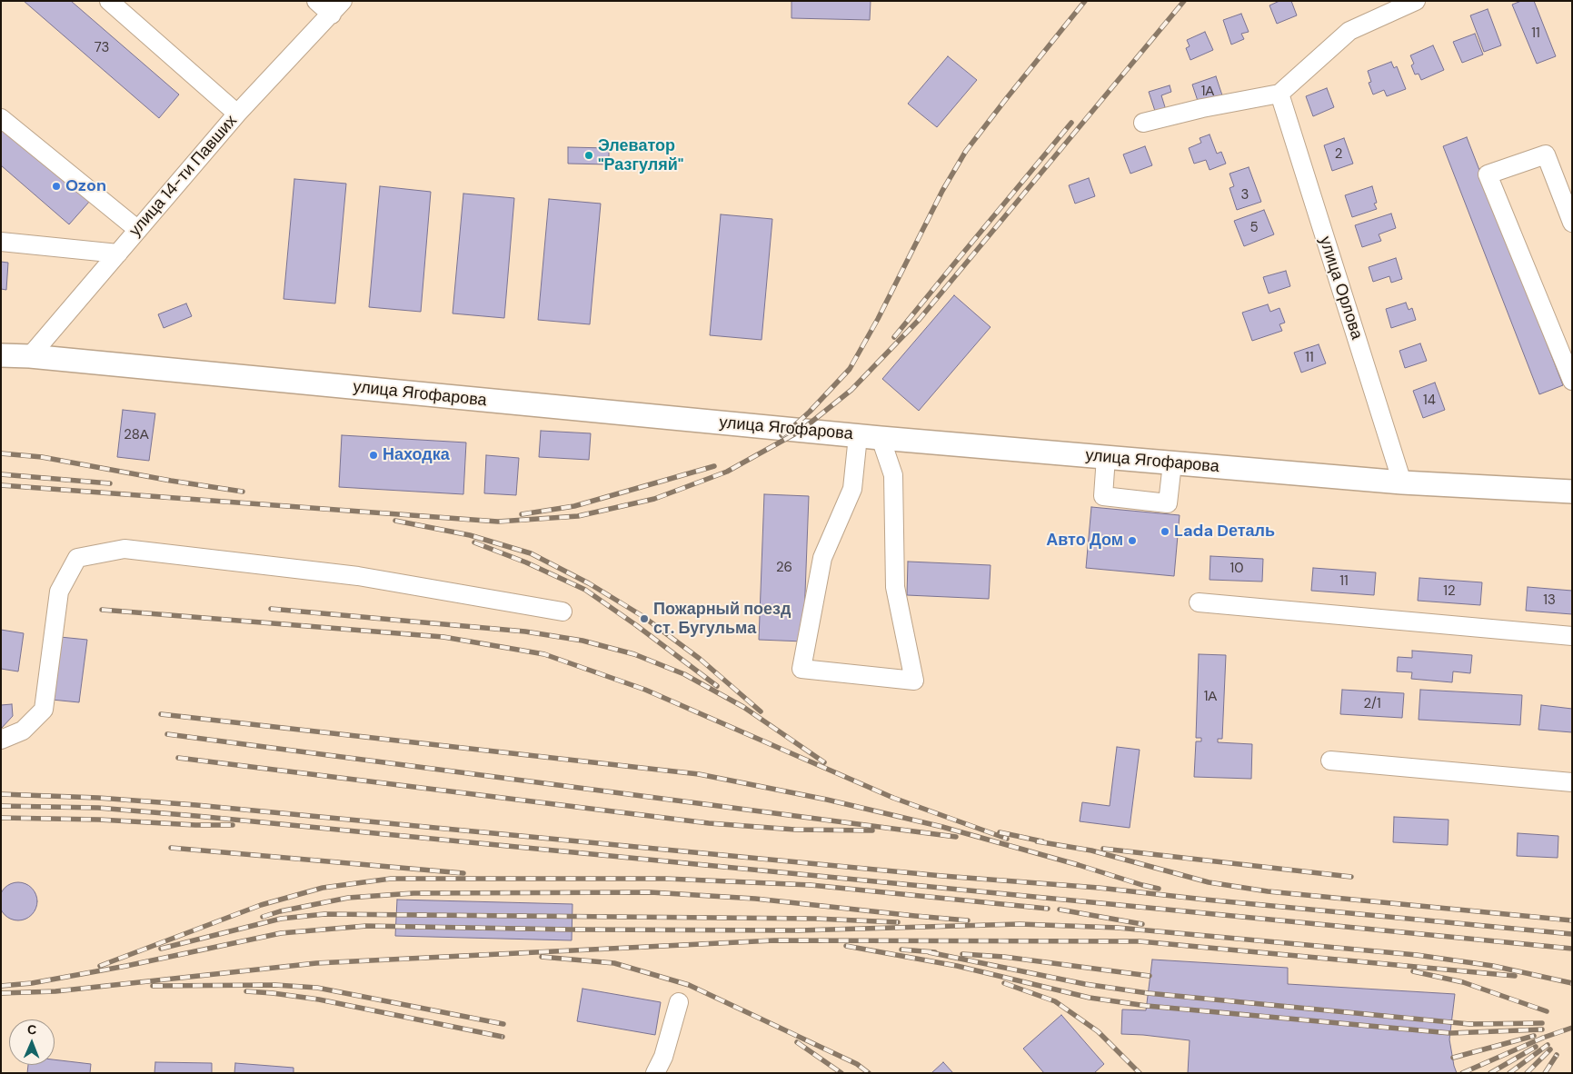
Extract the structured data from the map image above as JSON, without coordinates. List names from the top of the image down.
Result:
{
  "streets": {
    "main road": ["улица Ягофарова"],
    "street": ["улица 14-ти Павших", "улица Орлова"]
  },
  "crossings": [
    ["улица 14-ти Павших", "улица Ягофарова"],
    ["улица Орлова", "улица Ягофарова"]
  ],
  "places": [
    "Элеватор \"Разгуляй\"",
    "Ozon",
    "Находка",
    "Lada Dеталь",
    "Авто Дом",
    "Пожарный поезд ст. Бугульма"
  ],
  "house_numbers": [
    "11",
    "73",
    "1А",
    "2",
    "3",
    "5",
    "11",
    "14",
    "28А",
    "26",
    "10",
    "11",
    "12",
    "13",
    "1А",
    "2/1"
  ],
  "north": "top"
}
